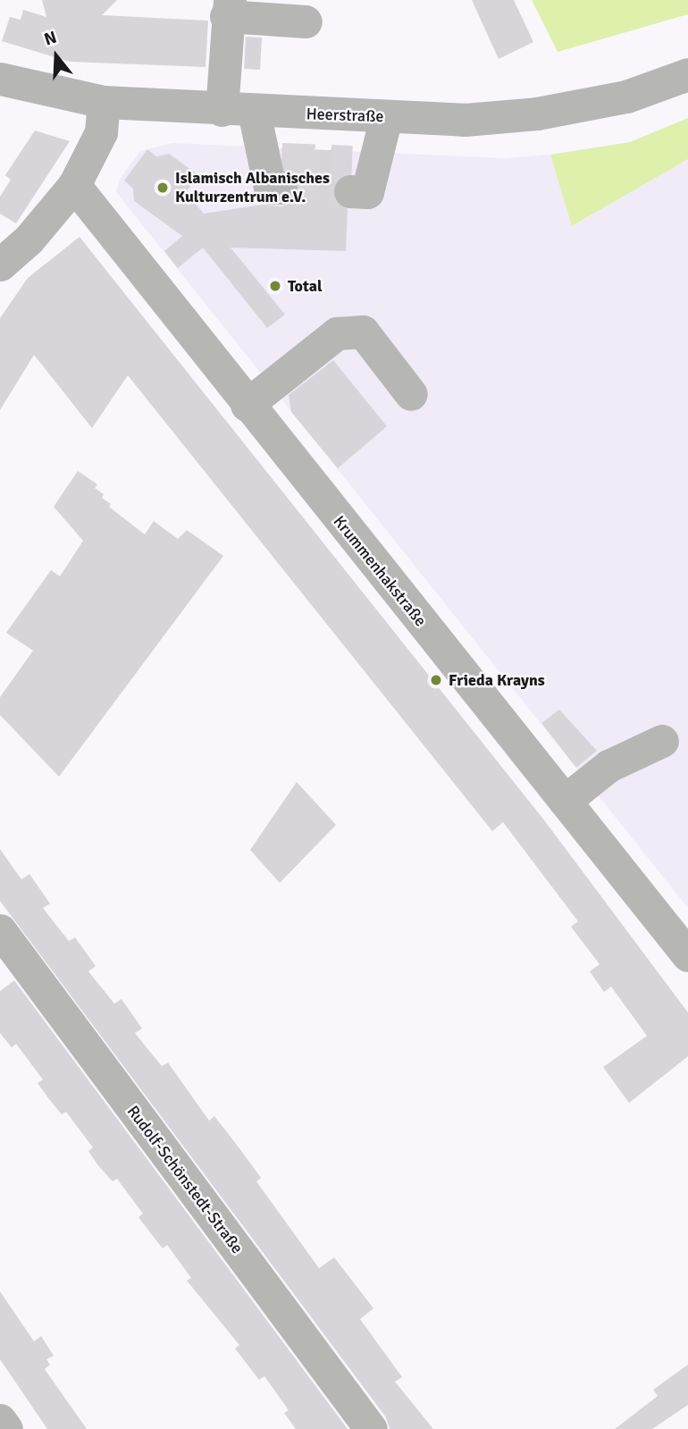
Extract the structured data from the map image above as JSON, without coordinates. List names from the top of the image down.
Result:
{
  "streets": {
    "street": ["Heerstraße", "Krummenhakstraße", "Rudolf-Schönstedt-Straße"]
  },
  "places": ["Islamisch Albanisches Kulturzentrum e.V.", "Total", "Frieda Krayns"],
  "north": "top"
}
